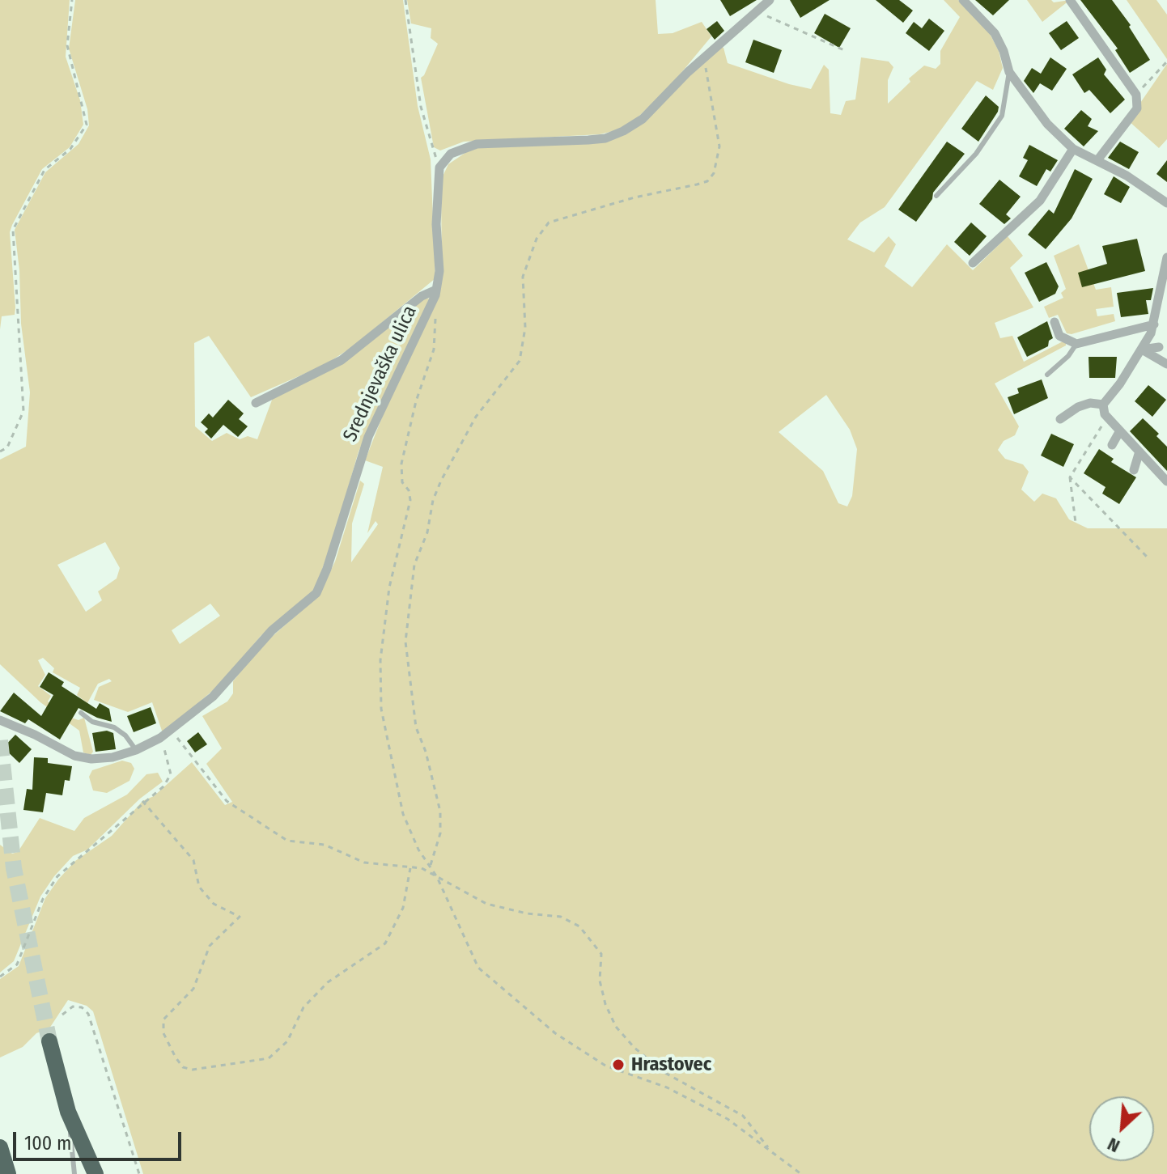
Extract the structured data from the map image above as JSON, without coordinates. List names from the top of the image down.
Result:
{
  "streets": {
    "street": ["Srednjevaška ulica"]
  },
  "places": ["Hrastovec"],
  "scale_bar": "100 m",
  "north": "bottom left"
}
